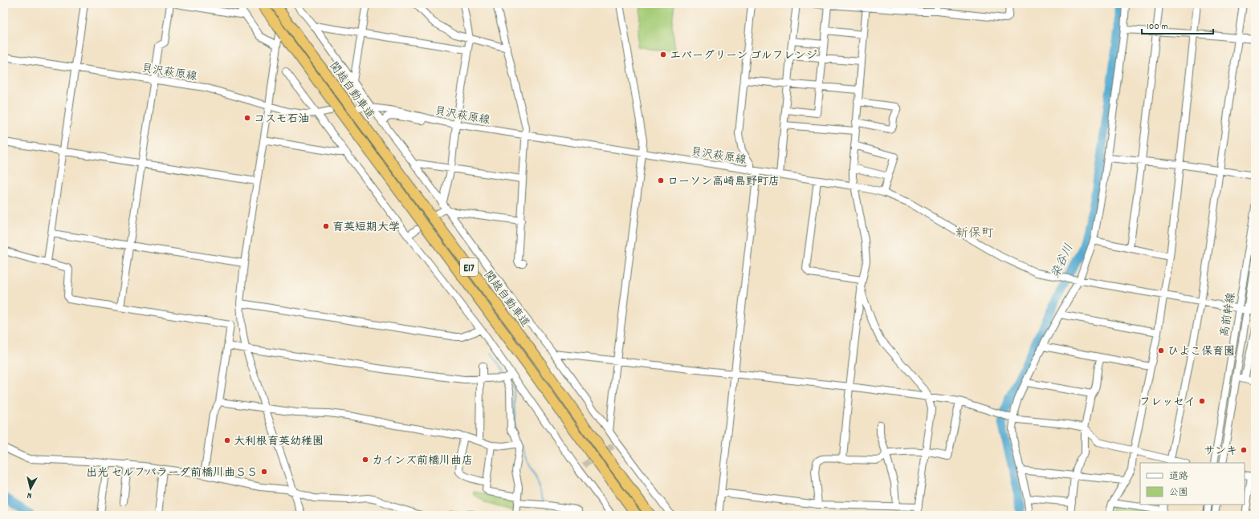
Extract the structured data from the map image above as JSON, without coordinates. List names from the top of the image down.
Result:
{
  "streets": {
    "highway": ["関越自動車道", "E17"],
    "street": ["貝沢萩原線", "高前幹線"]
  },
  "crossings": [
    ["貝沢萩原線", "高前幹線"]
  ],
  "districts": ["新保町"],
  "water": ["染谷川"],
  "places": [
    "エバーグリーン ゴルフレンジ",
    "コスモ石油",
    "ローソン高崎島野町店",
    "育英短期大学",
    "ひよこ保育園",
    "フレッセイ",
    "大利根育英幼稚園",
    "サンキ",
    "カインズ前橋川曲店",
    "出光 セルフパラーダ前橋川曲ＳＳ"
  ],
  "legend": ["道路", "公園"],
  "scale_bar": "100 m",
  "north": "bottom"
}
